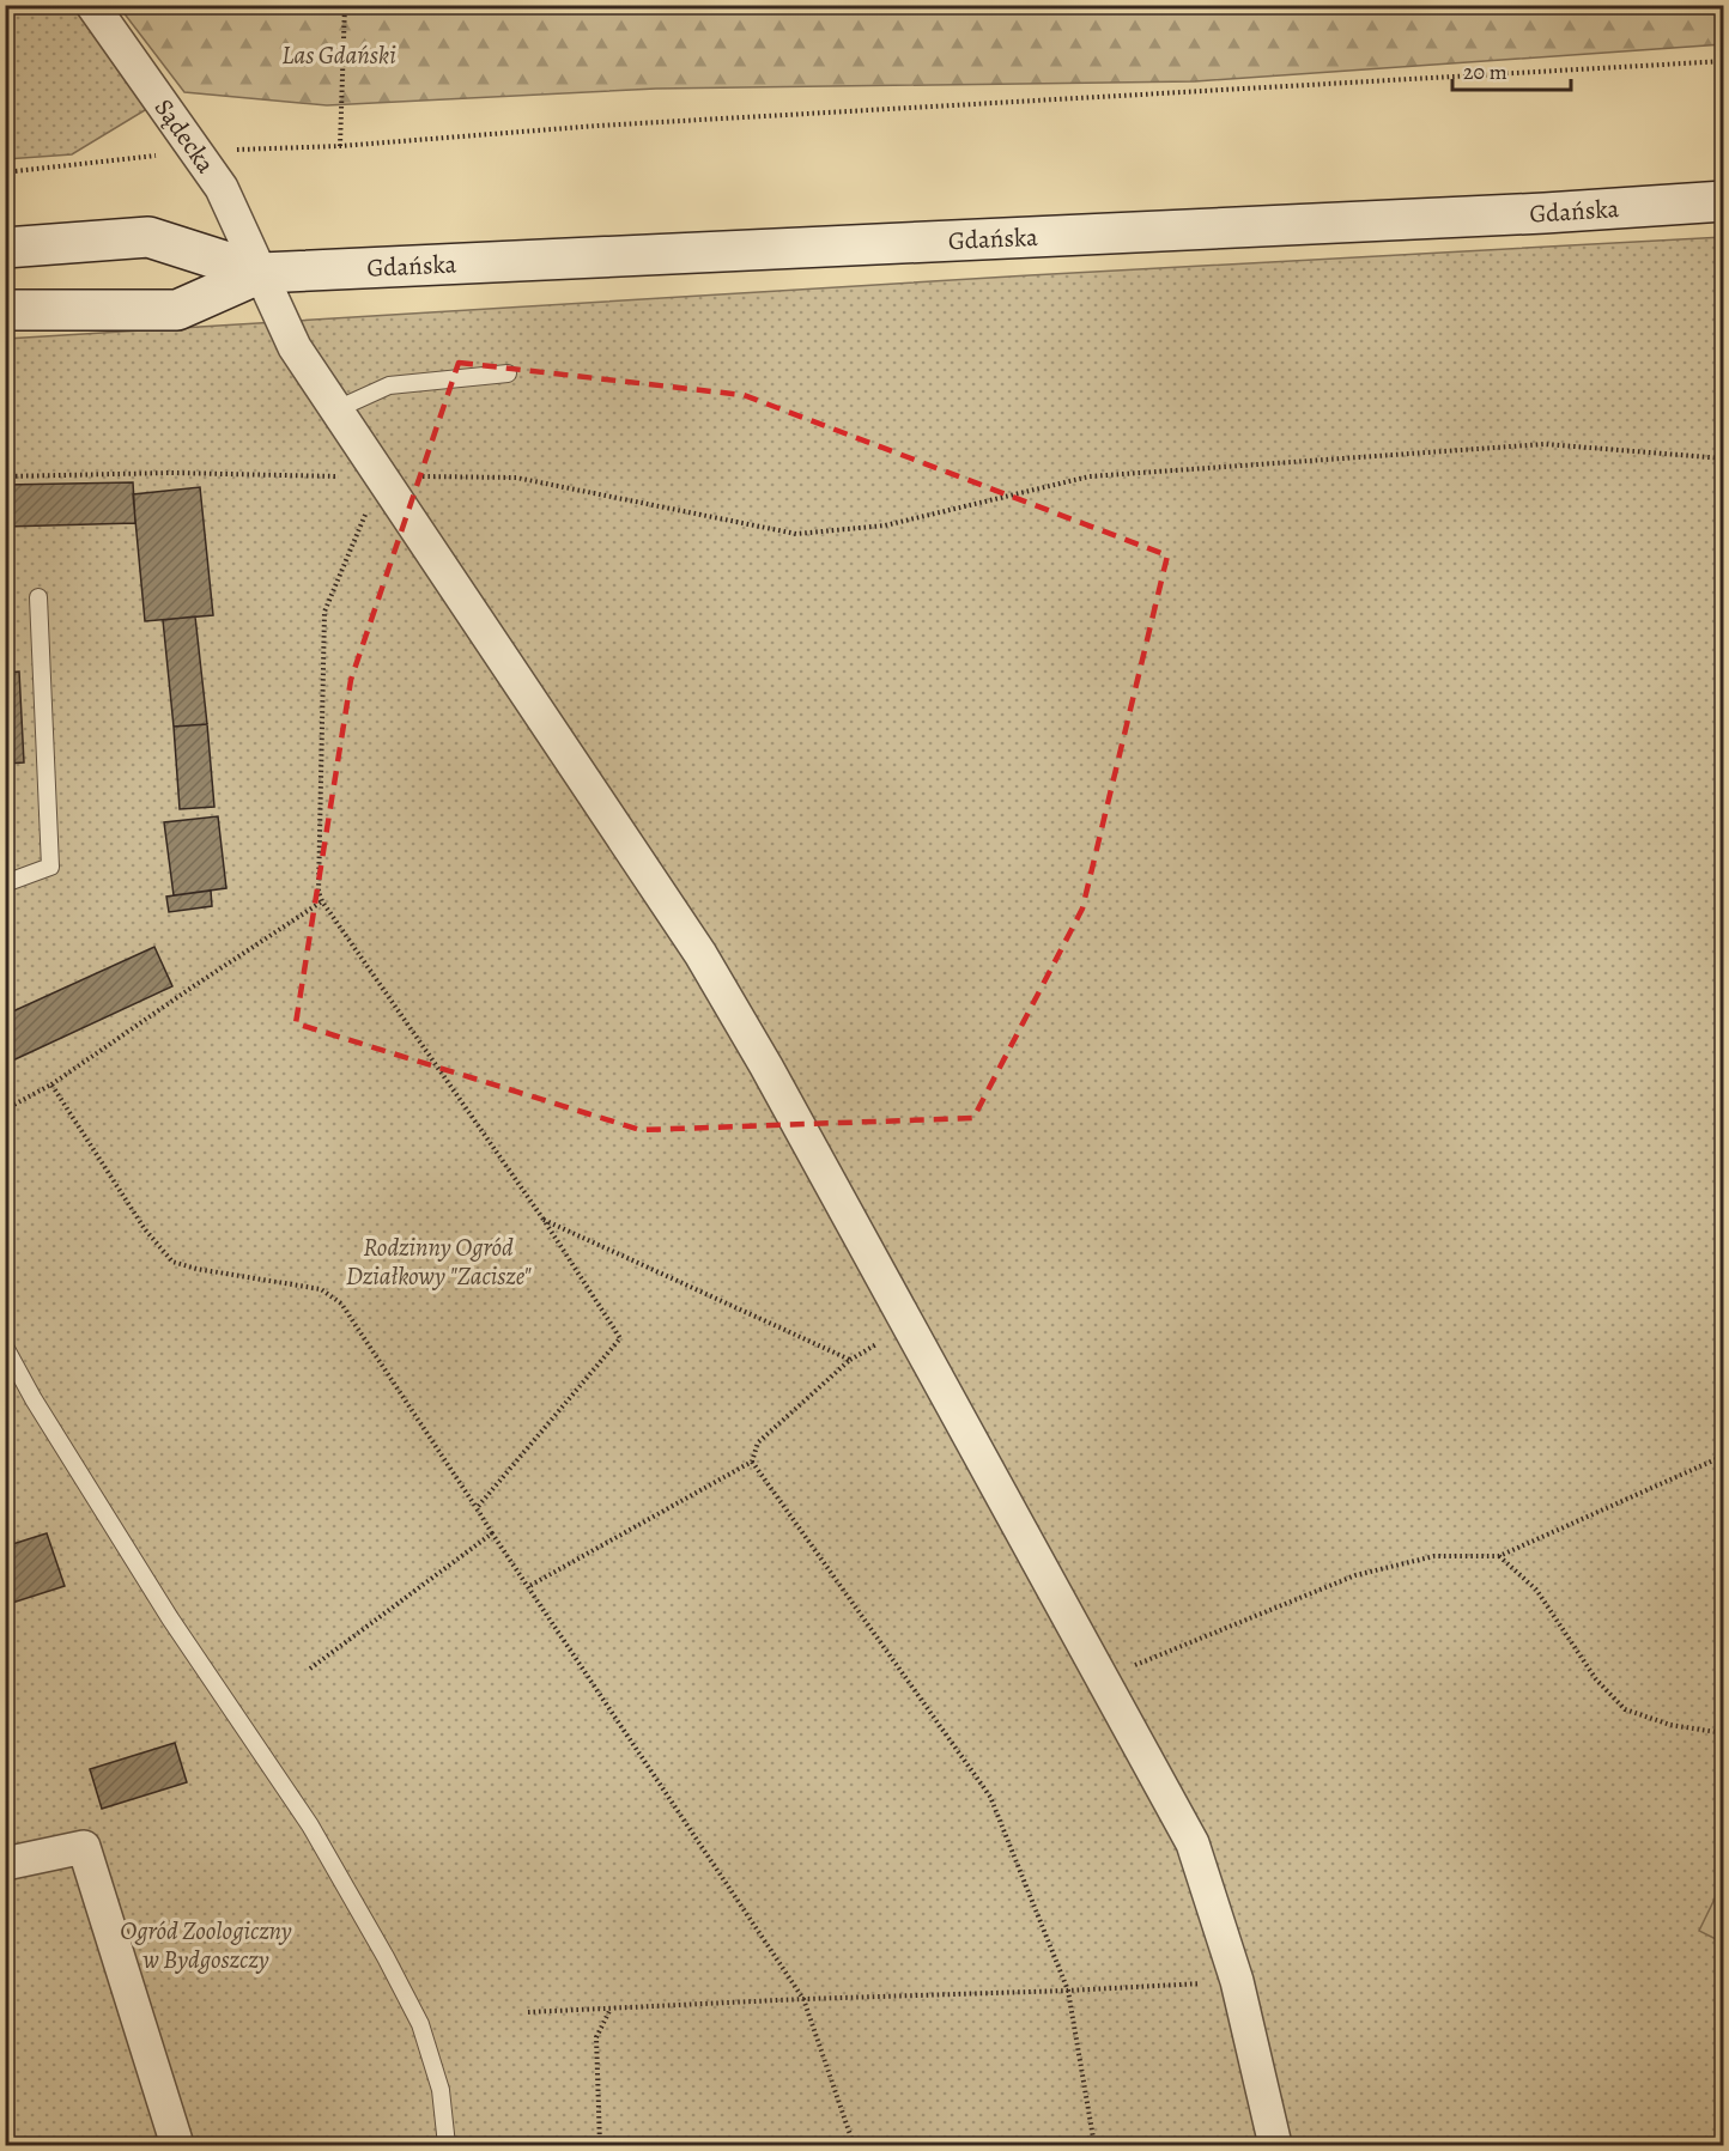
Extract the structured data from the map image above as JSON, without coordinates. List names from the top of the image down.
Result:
{
  "streets": {
    "main road": ["Gdańska"],
    "street": ["Sądecka"]
  },
  "crossings": [
    ["Sądecka", "Gdańska"]
  ],
  "parks": ["Las Gdański", "Rodzinny Ogród Działkowy \"Zacisze\"", "Ogród Zoologiczny w Bydgoszczy"],
  "scale_bar": "20 m"
}
